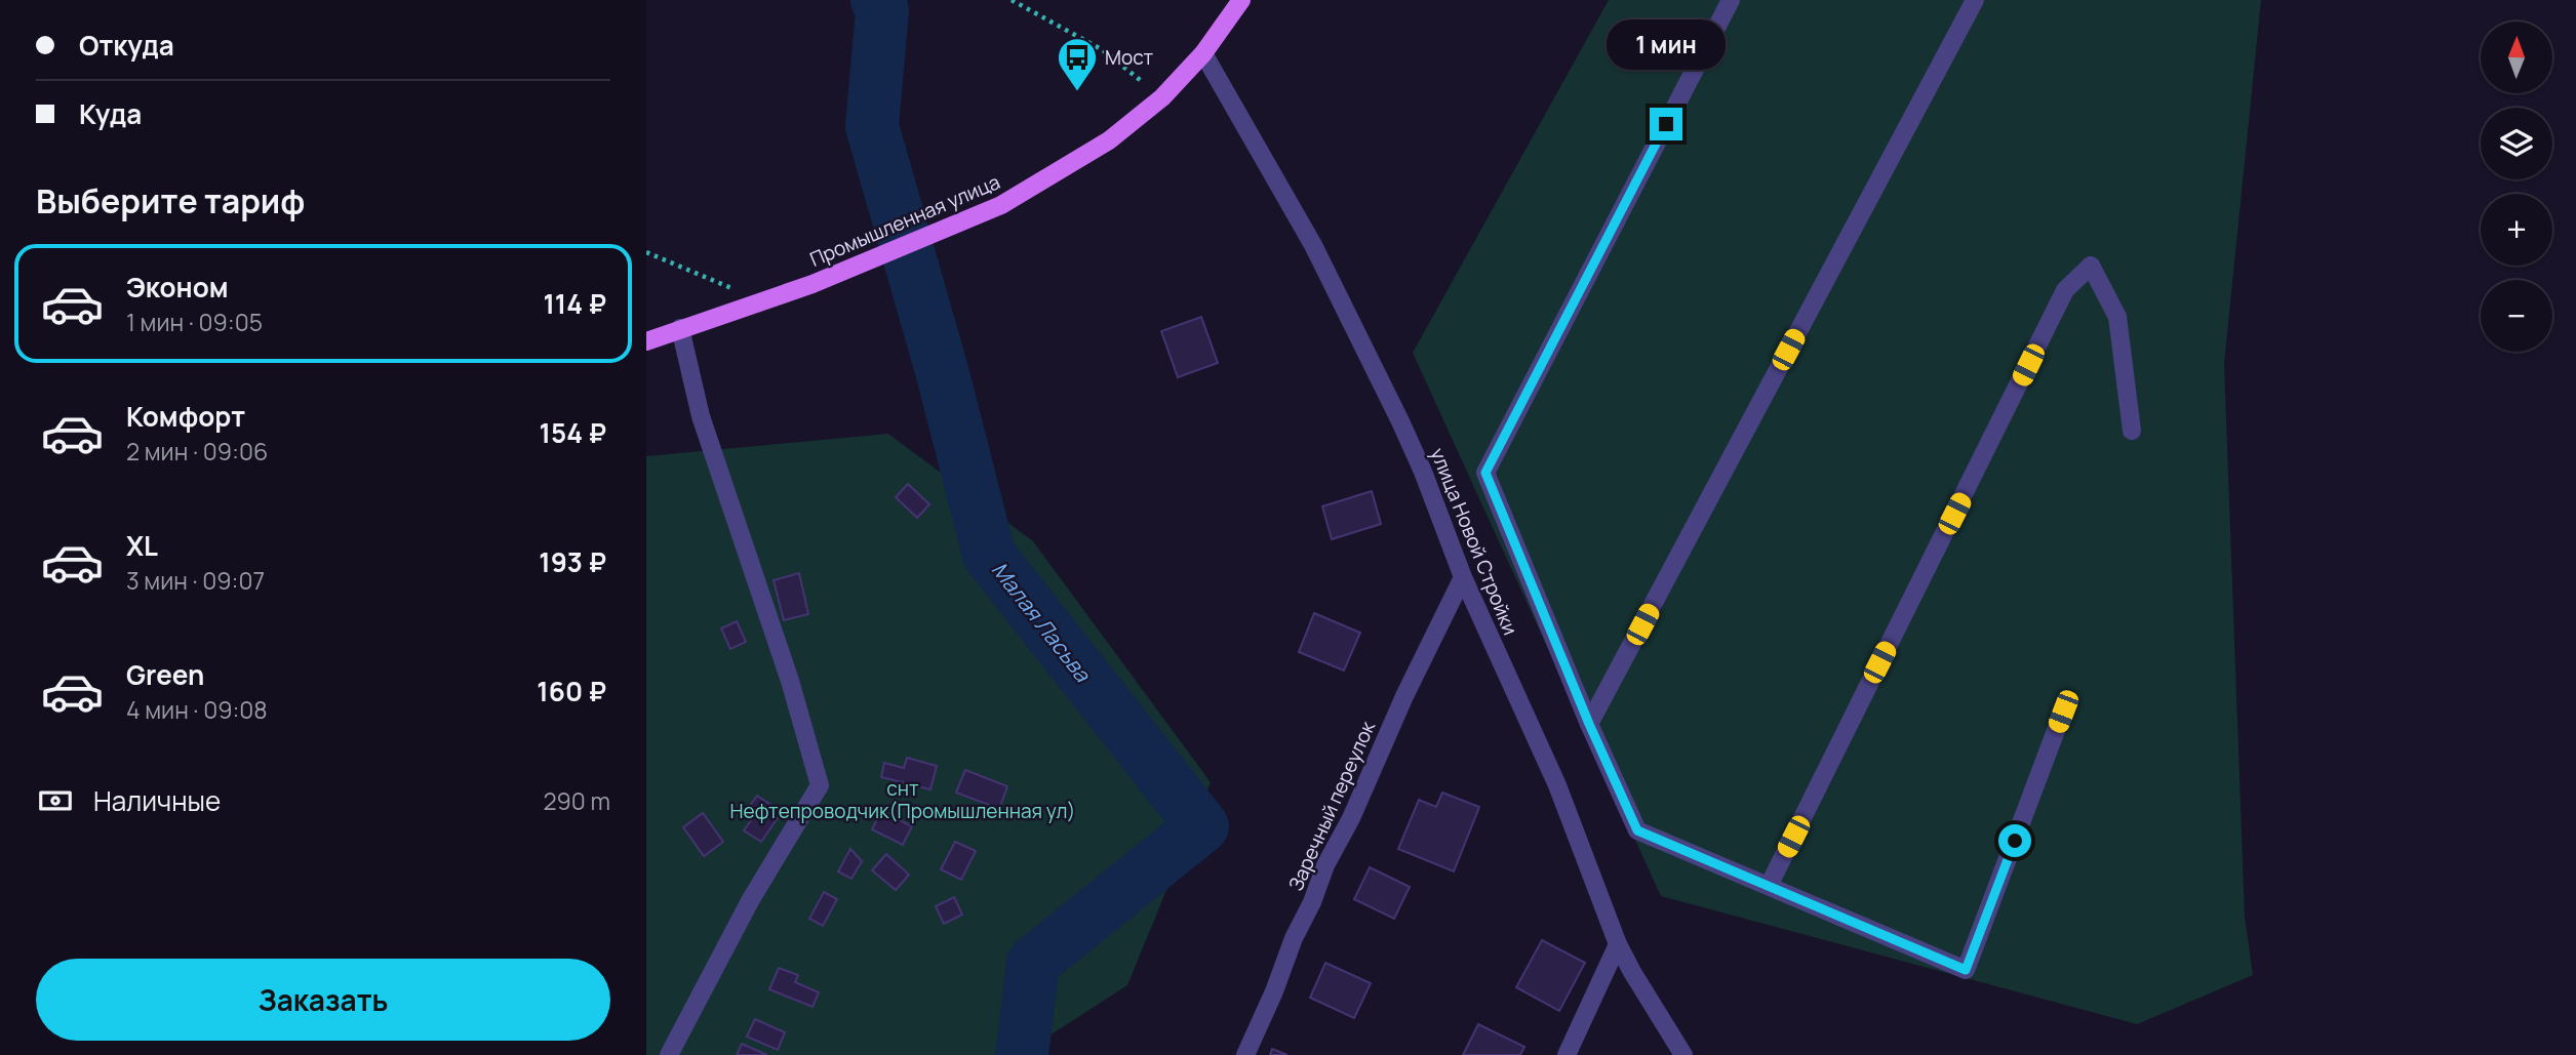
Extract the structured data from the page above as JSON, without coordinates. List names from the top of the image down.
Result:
{
  "streets": {
    "main road": ["Промышленная улица"],
    "street": ["улица Новой Стройки", "Заречный переулок"]
  },
  "crossings": [
    ["Промышленная улица", "улица Новой Стройки"],
    ["улица Новой Стройки", "Заречный переулок"]
  ],
  "water": ["Малая Ласьва"],
  "parks": ["снт Нефтепроводчик(Промышленная ул)"],
  "places": {
    "bus stop": ["Мост"]
  },
  "north": "top",
  "page": {
    "banner": ["Откуда", "Куда"],
    "bubble": "1 мин",
    "map_buttons": ["+", "−"],
    "heading": "Выберите тариф",
    "list": [
      {
        "name": "Эконом",
        "note": "1 мин · 09:05",
        "value": "114 ₽"
      },
      {
        "name": "Комфорт",
        "note": "2 мин · 09:06",
        "value": "154 ₽"
      },
      {
        "name": "XL",
        "note": "3 мин · 09:07",
        "value": "193 ₽"
      },
      {
        "name": "Green",
        "note": "4 мин · 09:08",
        "value": "160 ₽"
      }
    ],
    "pay": ["Наличные", "290 m"],
    "buttons": "Заказать"
  }
}
